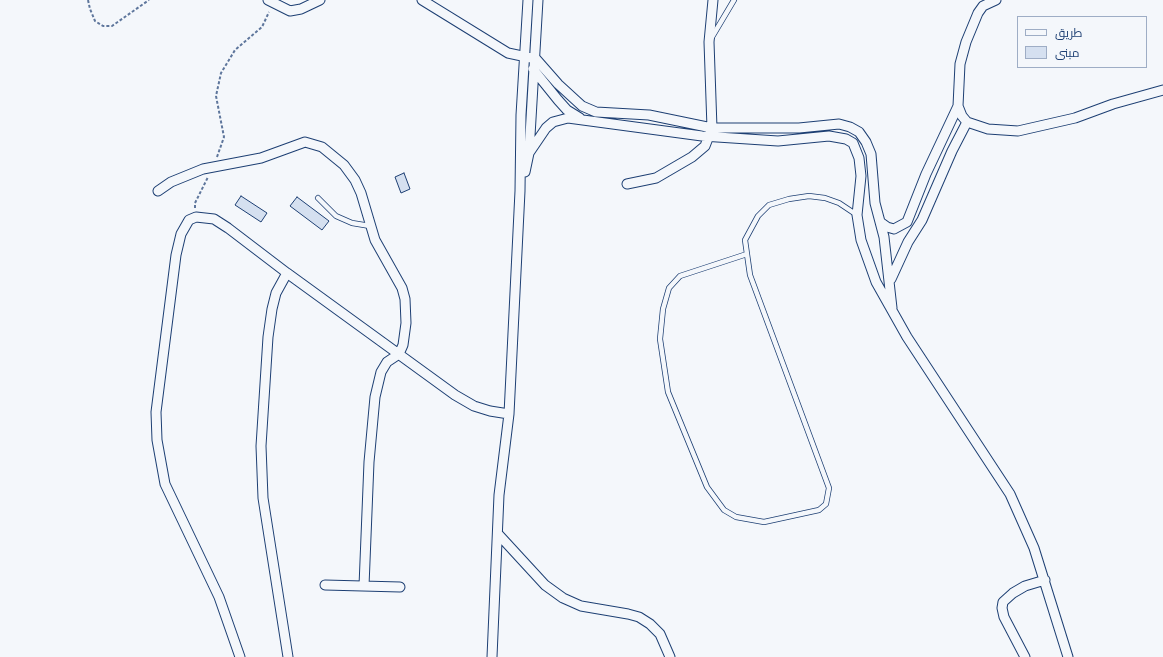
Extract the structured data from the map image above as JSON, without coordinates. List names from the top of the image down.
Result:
{
  "legend": ["طريق", "مبنى"]
}
